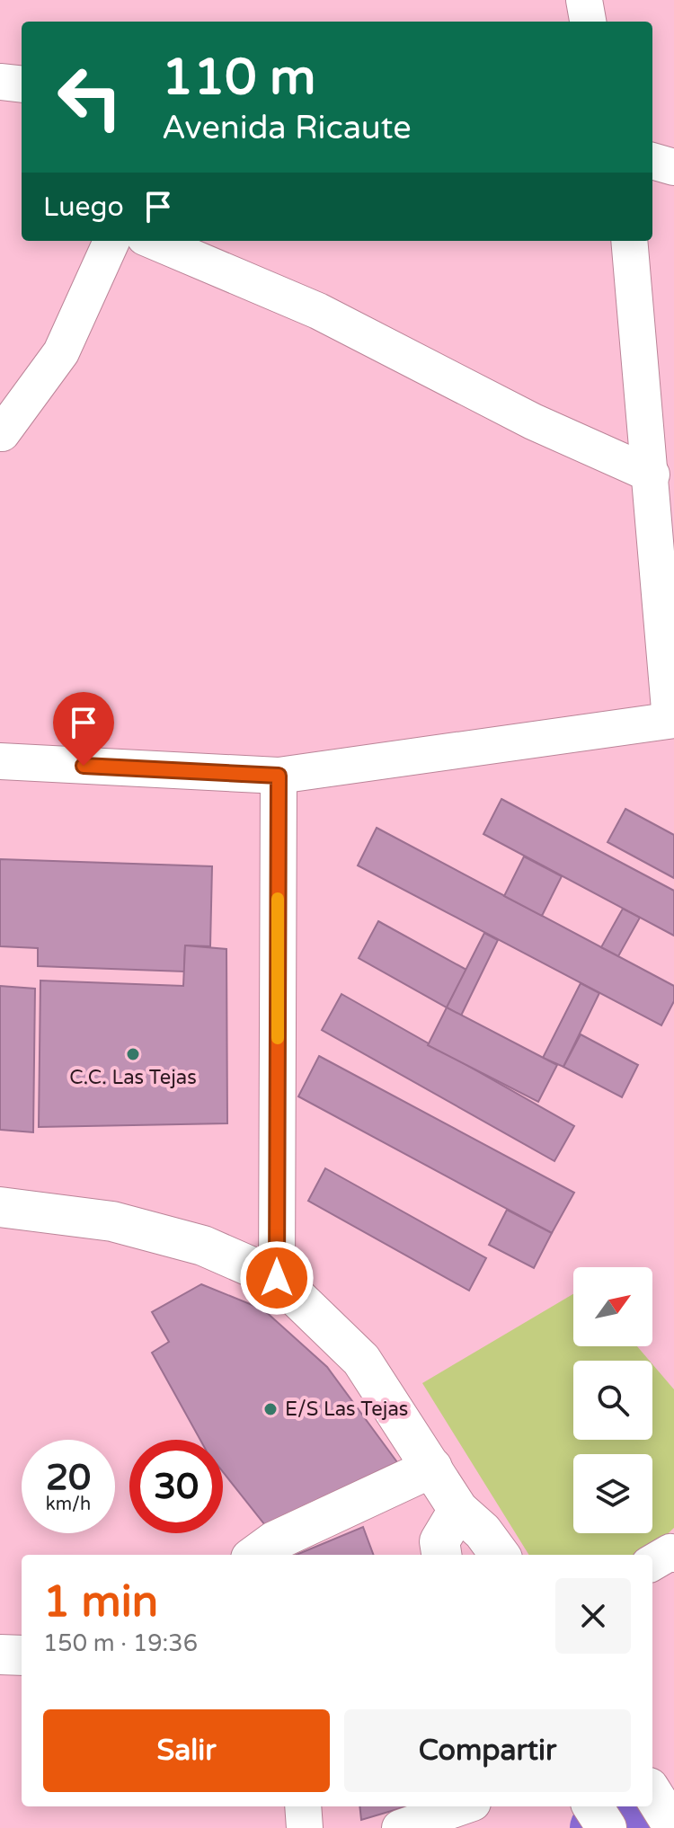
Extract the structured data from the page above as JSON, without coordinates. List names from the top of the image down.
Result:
{
  "places": ["C.C. Las Tejas", "E/S Las Tejas"],
  "north": "top right",
  "page": {
    "turn": ["110 m", "Avenida Ricaute"],
    "then": "Luego",
    "speed": "20 km/h",
    "limit": "30",
    "heading": ["1 min", "150 m · 19:36"],
    "buttons": ["Salir", "Compartir"]
  }
}
